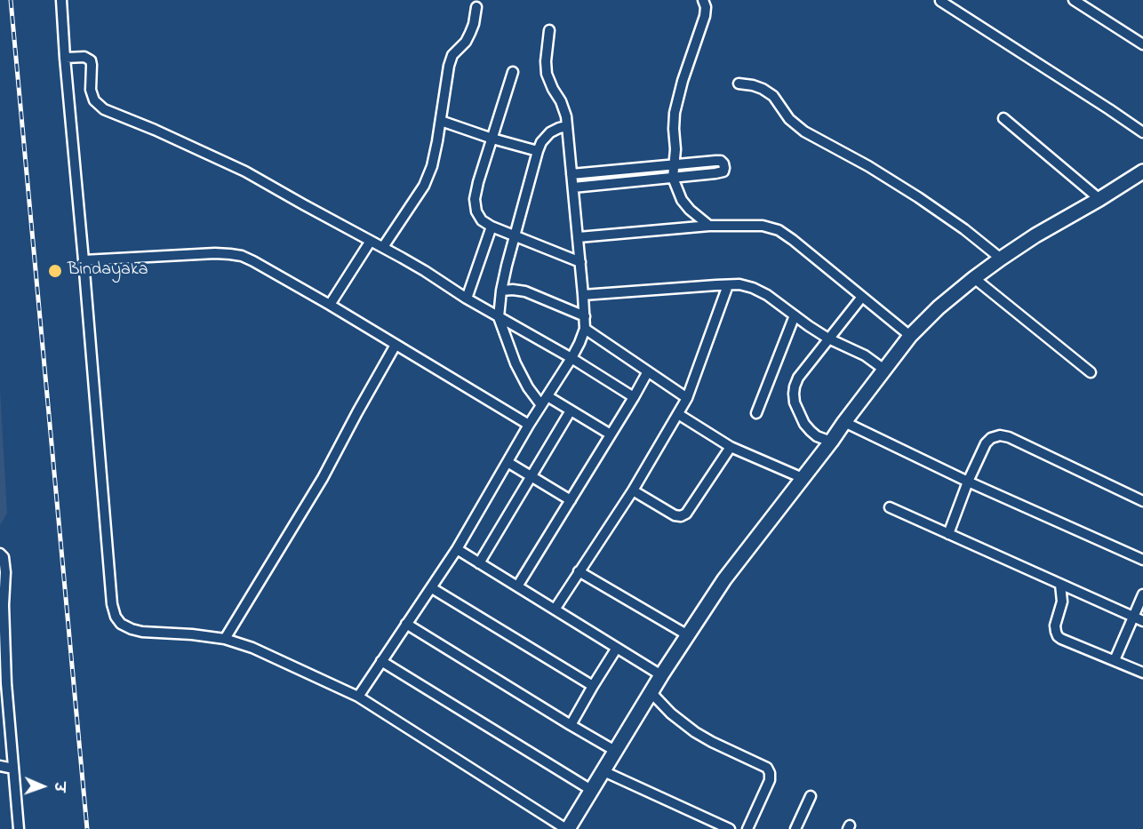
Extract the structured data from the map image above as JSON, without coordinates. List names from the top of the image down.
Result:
{
  "places": ["Bindayaka"],
  "north": "right"
}
